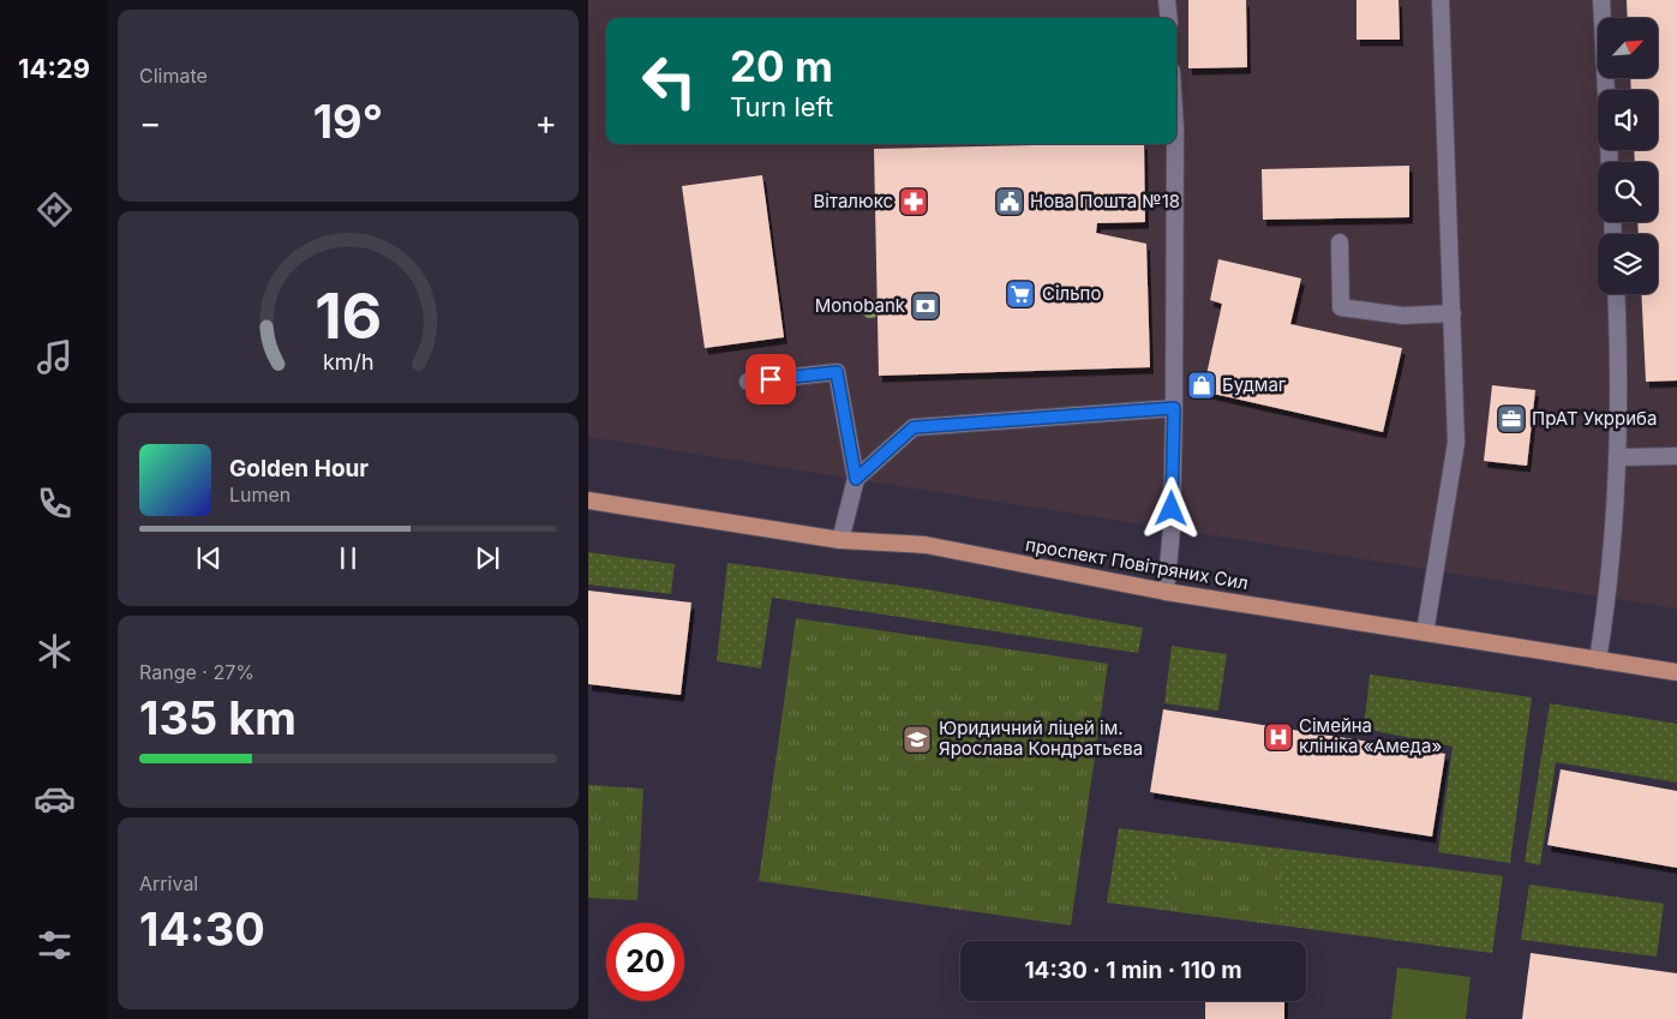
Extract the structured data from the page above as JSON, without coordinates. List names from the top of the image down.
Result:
{
  "streets": {
    "main road": ["проспект Повітряних Сил"]
  },
  "places": {
    "pharmacy": ["Віталюкс"],
    "public building": ["Нова Пошта №18"],
    "supermarket": ["Сільпо"],
    "bank": ["Monobank"],
    "shop": ["Будмаг"],
    "office": ["ПрАТ Укрриба"],
    "hospital": ["Сімейна клініка «Амеда»"],
    "school or university": ["Юридичний ліцей ім. Ярослава Кондратьєва"]
  },
  "north": "top right",
  "page": {
    "tabs": "14:29",
    "tile": [
      "Climate",
      ["Range · 27%", "135 km"],
      ["Arrival", "14:30"]
    ],
    "turn": ["20 m", "Turn left"],
    "heat": ["−", "19°", "+"],
    "song": ["Golden Hour", "Lumen"],
    "limit": "20",
    "trip": "14:30 · 1 min · 110 m",
    "gauge": ["16", "km/h"]
  }
}
